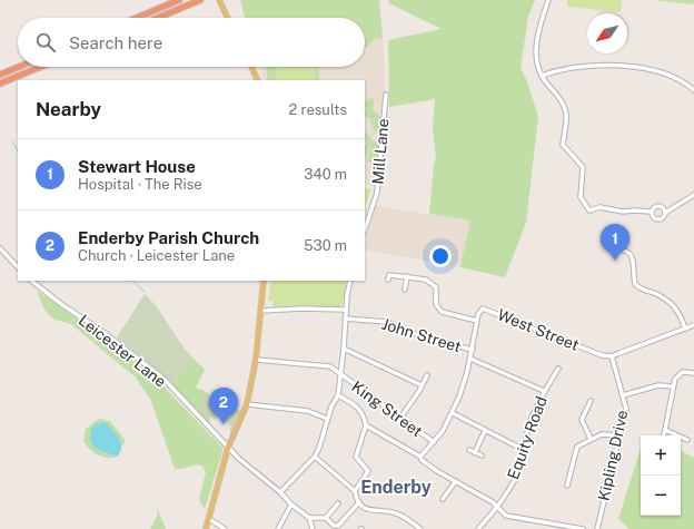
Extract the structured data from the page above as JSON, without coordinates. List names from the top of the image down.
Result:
{
  "streets": {
    "street": [
      "Mill Lane",
      "West Street",
      "John Street",
      "Leicester Lane",
      "King Street",
      "Equity Road",
      "Kipling Drive"
    ]
  },
  "crossings": [
    ["West Street", "Kipling Drive"]
  ],
  "districts": ["Enderby"],
  "north": "bottom left",
  "page": {
    "search": "Search here",
    "heading": ["Nearby", "2 results"],
    "list": [
      {
        "mark": "1",
        "name": "Stewart House",
        "note": "Hospital · The Rise",
        "value": "340 m"
      },
      {
        "mark": "2",
        "name": "Enderby Parish Church",
        "note": "Church · Leicester Lane",
        "value": "530 m"
      }
    ],
    "pins": ["1", "2"],
    "map_buttons": ["+", "−"]
  }
}
